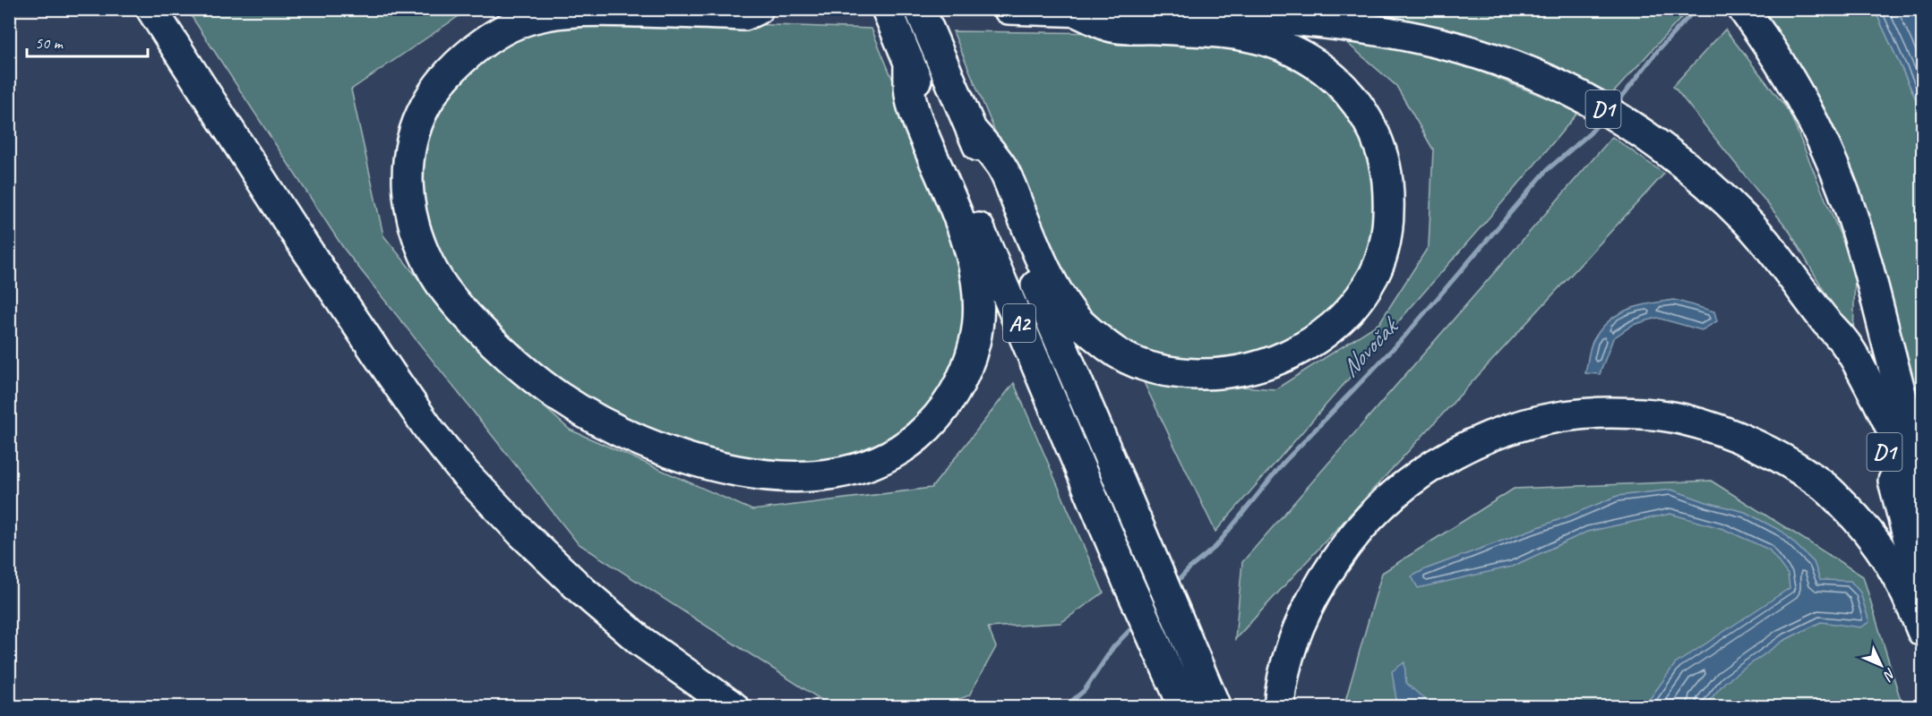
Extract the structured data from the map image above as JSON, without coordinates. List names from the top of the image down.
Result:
{
  "streets": {
    "main road": ["D1", "A2"]
  },
  "water": ["Novočak"],
  "scale_bar": "50 m",
  "north": "bottom right"
}
